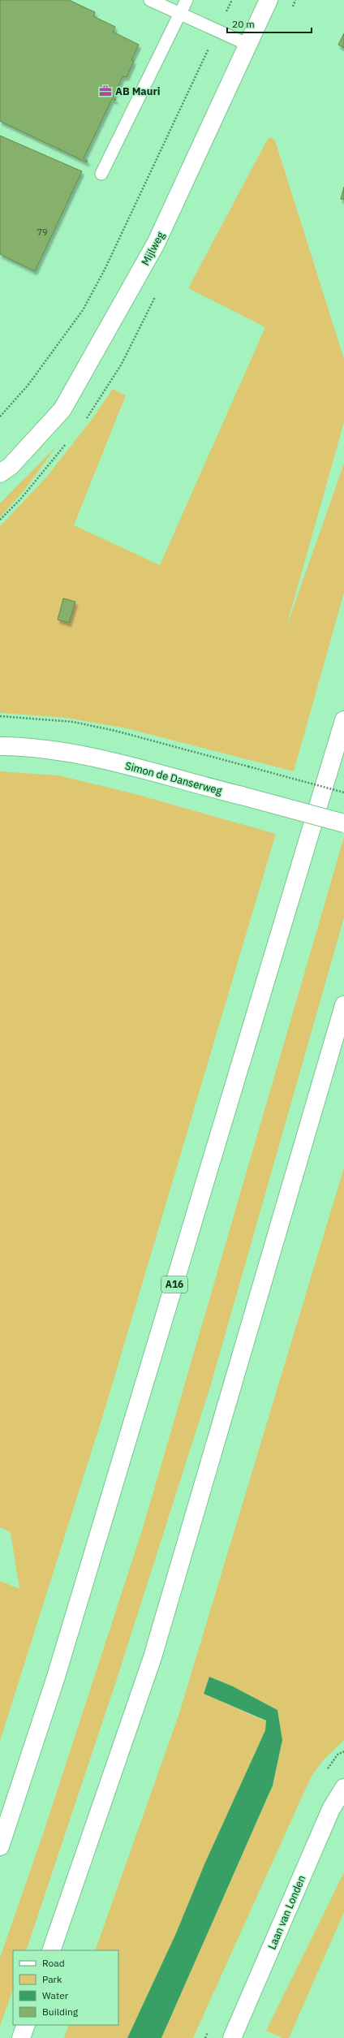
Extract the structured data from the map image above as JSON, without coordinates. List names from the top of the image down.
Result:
{
  "streets": {
    "main road": [
      "Mijlweg",
      "Simon de Danserweg",
      "A16",
      "Laan van Londen"
    ]
  },
  "places": {
    "office": ["AB Mauri"]
  },
  "house_numbers": ["79"],
  "legend": [
    "Road",
    "Park",
    "Water",
    "Building"
  ],
  "scale_bar": "20 m"
}
